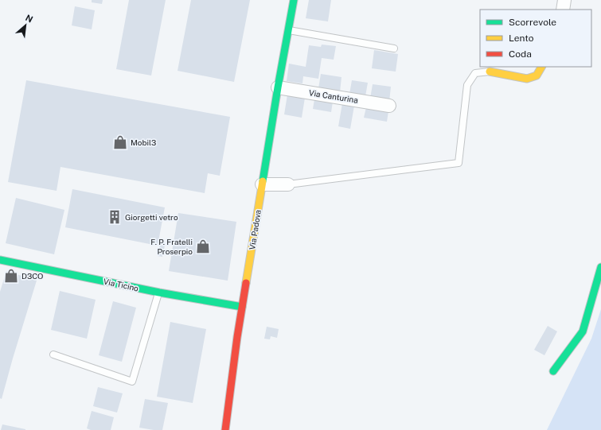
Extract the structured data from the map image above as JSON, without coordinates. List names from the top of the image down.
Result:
{
  "streets": {
    "street": ["Via Canturina", "Via Padova", "Via Ticino"]
  },
  "crossings": [
    ["Via Canturina", "Via Padova"],
    ["Via Padova", "Via Ticino"]
  ],
  "places": {
    "shop": ["Mobil3", "F. P. Fratelli Proserpio", "D3CO"],
    "building": ["Giorgetti vetro"]
  },
  "legend": ["Scorrevole", "Lento", "Coda"],
  "north": "top right"
}
